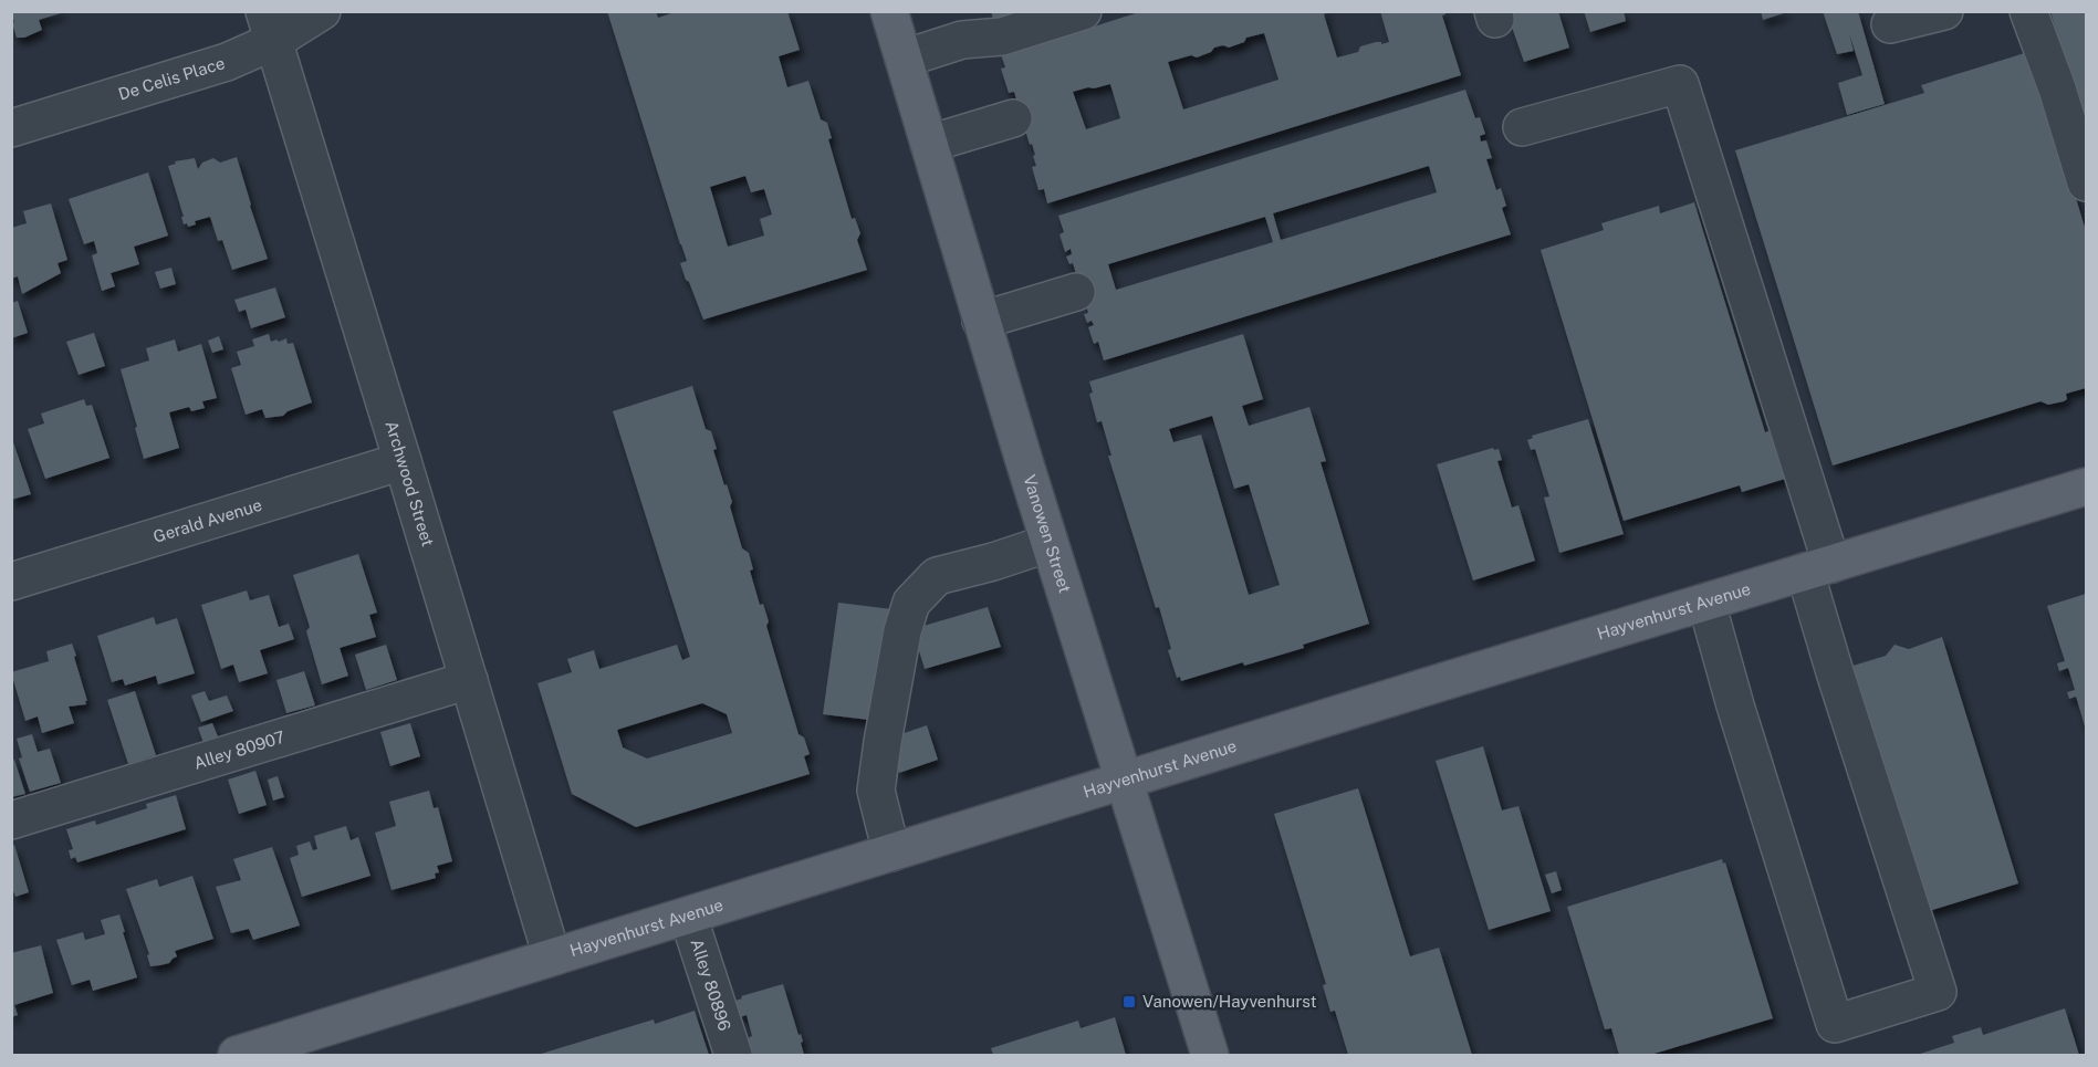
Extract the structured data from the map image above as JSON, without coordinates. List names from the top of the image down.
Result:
{
  "streets": {
    "main road": ["Vanowen Street", "Hayvenhurst Avenue"],
    "street": [
      "De Celis Place",
      "Archwood Street",
      "Gerald Avenue",
      "Alley 80907",
      "Alley 80896"
    ]
  },
  "crossings": [
    ["De Celis Place", "Archwood Street"],
    ["Archwood Street", "Gerald Avenue"],
    ["Archwood Street", "Hayvenhurst Avenue"],
    ["Archwood Street", "Alley 80907"],
    ["Vanowen Street", "Hayvenhurst Avenue"],
    ["Hayvenhurst Avenue", "Alley 80896"]
  ],
  "places": {
    "transit": ["Vanowen/Hayvenhurst"]
  }
}
